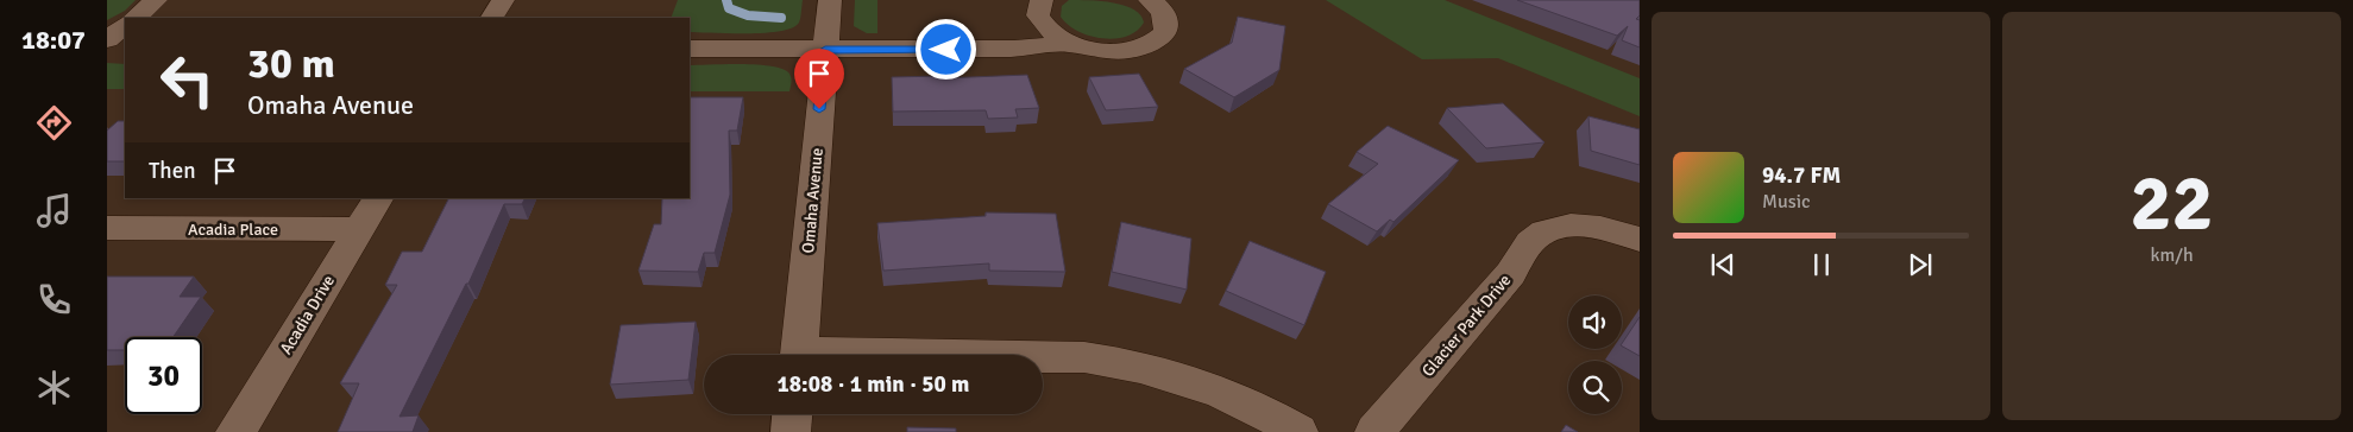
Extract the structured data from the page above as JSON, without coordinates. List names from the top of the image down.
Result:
{
  "streets": {
    "street": [
      "Omaha Avenue",
      "Acadia Place",
      "Acadia Drive",
      "Glacier Park Drive"
    ]
  },
  "crossings": [
    ["Acadia Place", "Acadia Drive"]
  ],
  "page": {
    "tabs": "18:07",
    "tile": ["22", "km/h"],
    "turn": ["30 m", "Omaha Avenue"],
    "then": "Then",
    "song": ["94.7 FM", "Music"],
    "limit": "30",
    "trip": "18:08 · 1 min · 50 m"
  }
}
